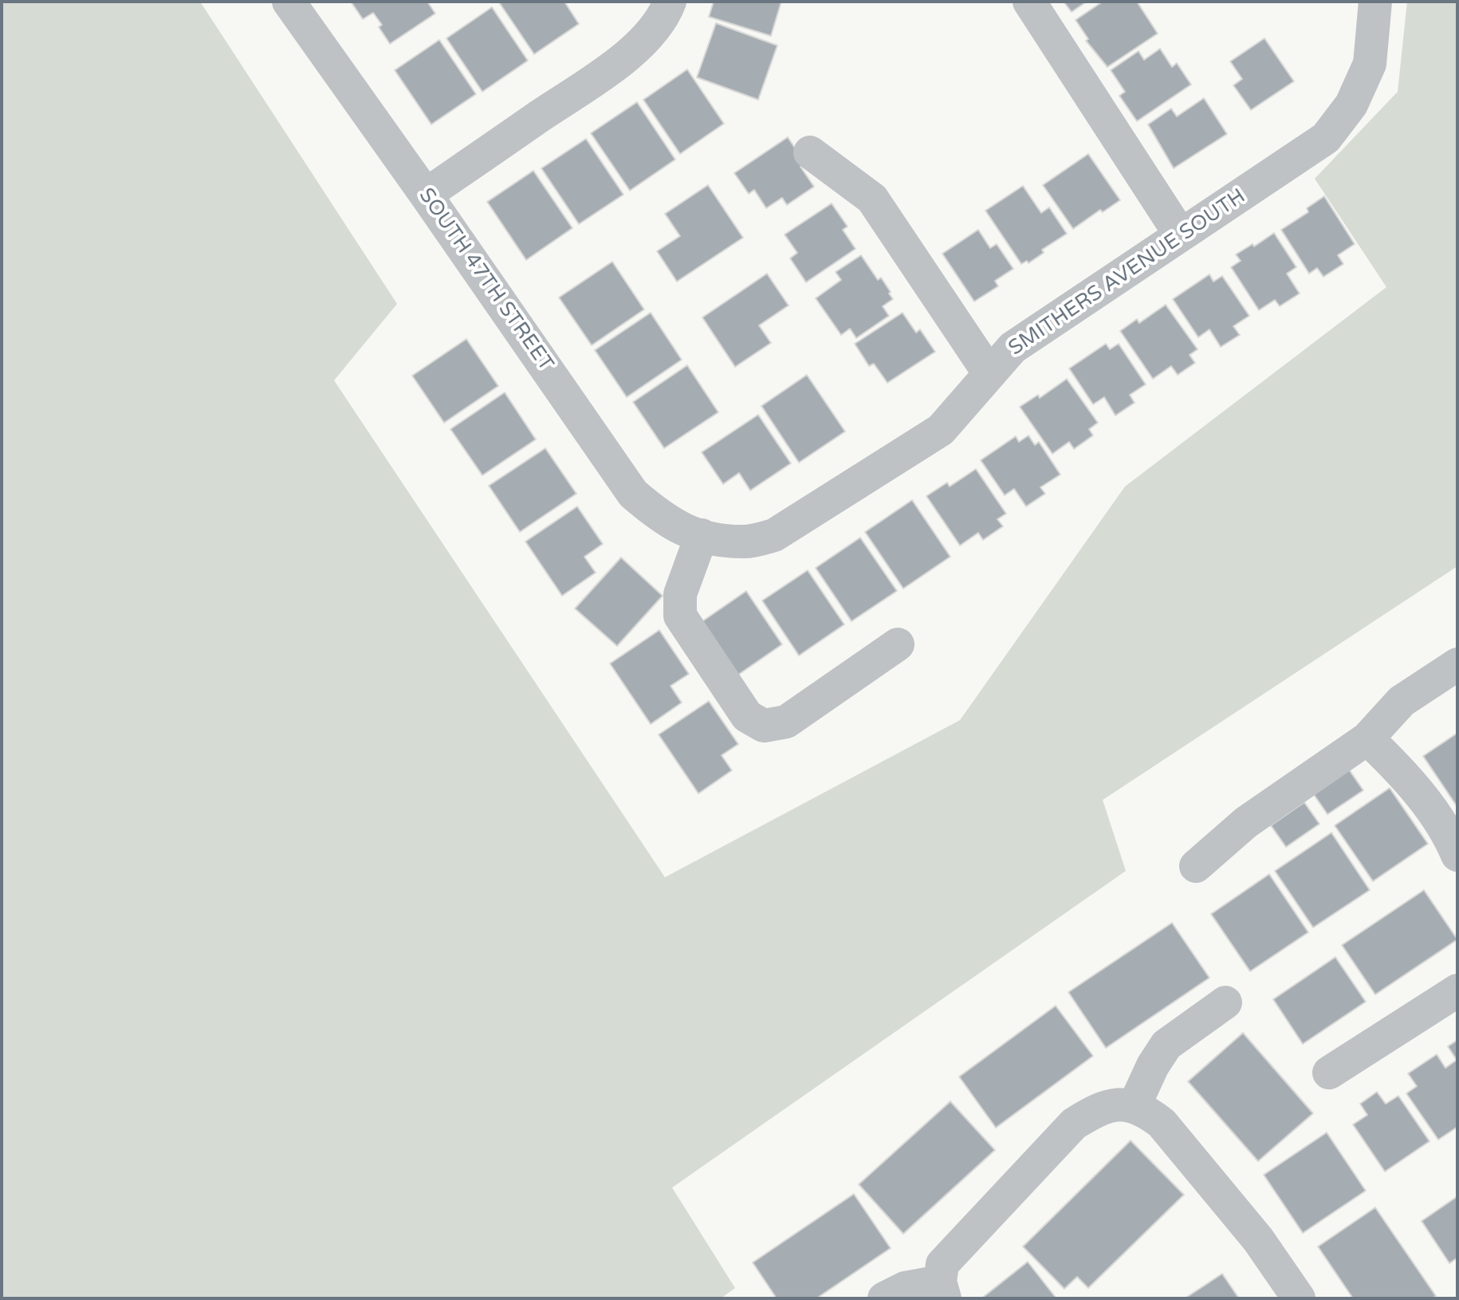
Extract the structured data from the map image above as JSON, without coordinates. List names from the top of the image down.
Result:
{
  "streets": {
    "street": ["SMITHERS AVENUE SOUTH", "SOUTH 47TH STREET"]
  },
  "crossings": [
    ["SMITHERS AVENUE SOUTH", "SOUTH 47TH STREET"]
  ]
}
